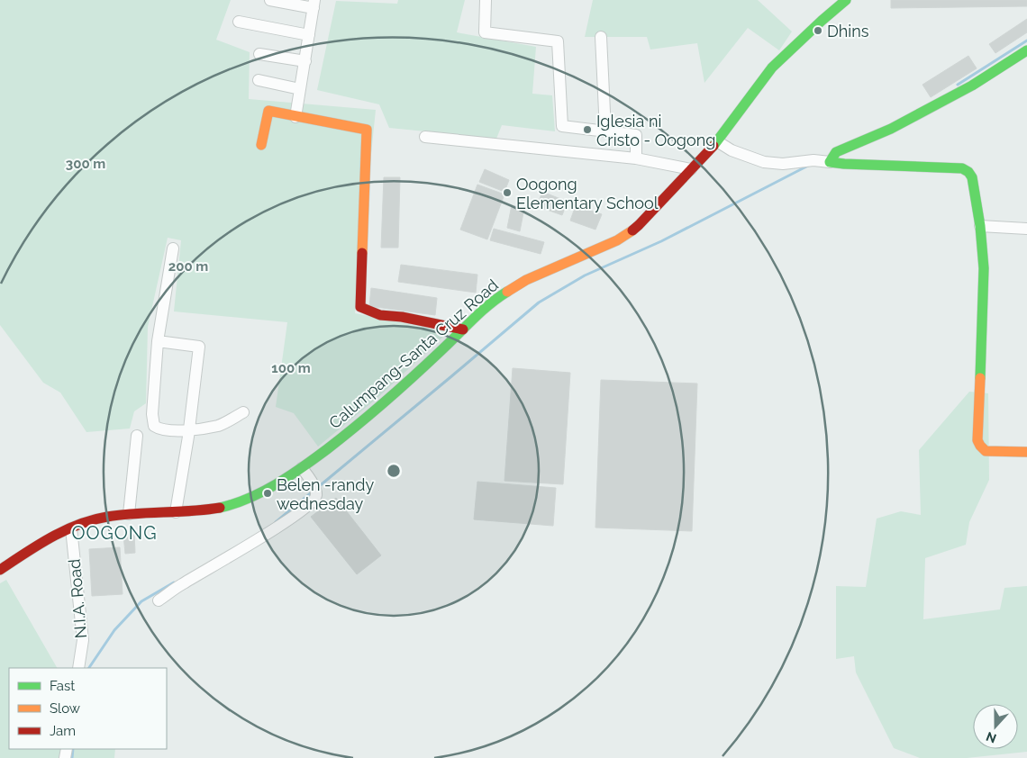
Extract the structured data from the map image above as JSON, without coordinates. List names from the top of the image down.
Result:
{
  "streets": {
    "street": ["Calumpang-Santa Cruz Road", "N.I.A. Road"]
  },
  "crossings": [
    ["Calumpang-Santa Cruz Road", "N.I.A. Road"]
  ],
  "districts": ["OOGONG"],
  "places": [
    "Dhins",
    "Iglesia ni Cristo - Oogong",
    "Oogong Elementary School",
    "Belen -randy wednesday"
  ],
  "legend": ["Fast", "Slow", "Jam"],
  "north": "bottom",
  "rings": ["300 m", "200 m", "100 m"]
}
